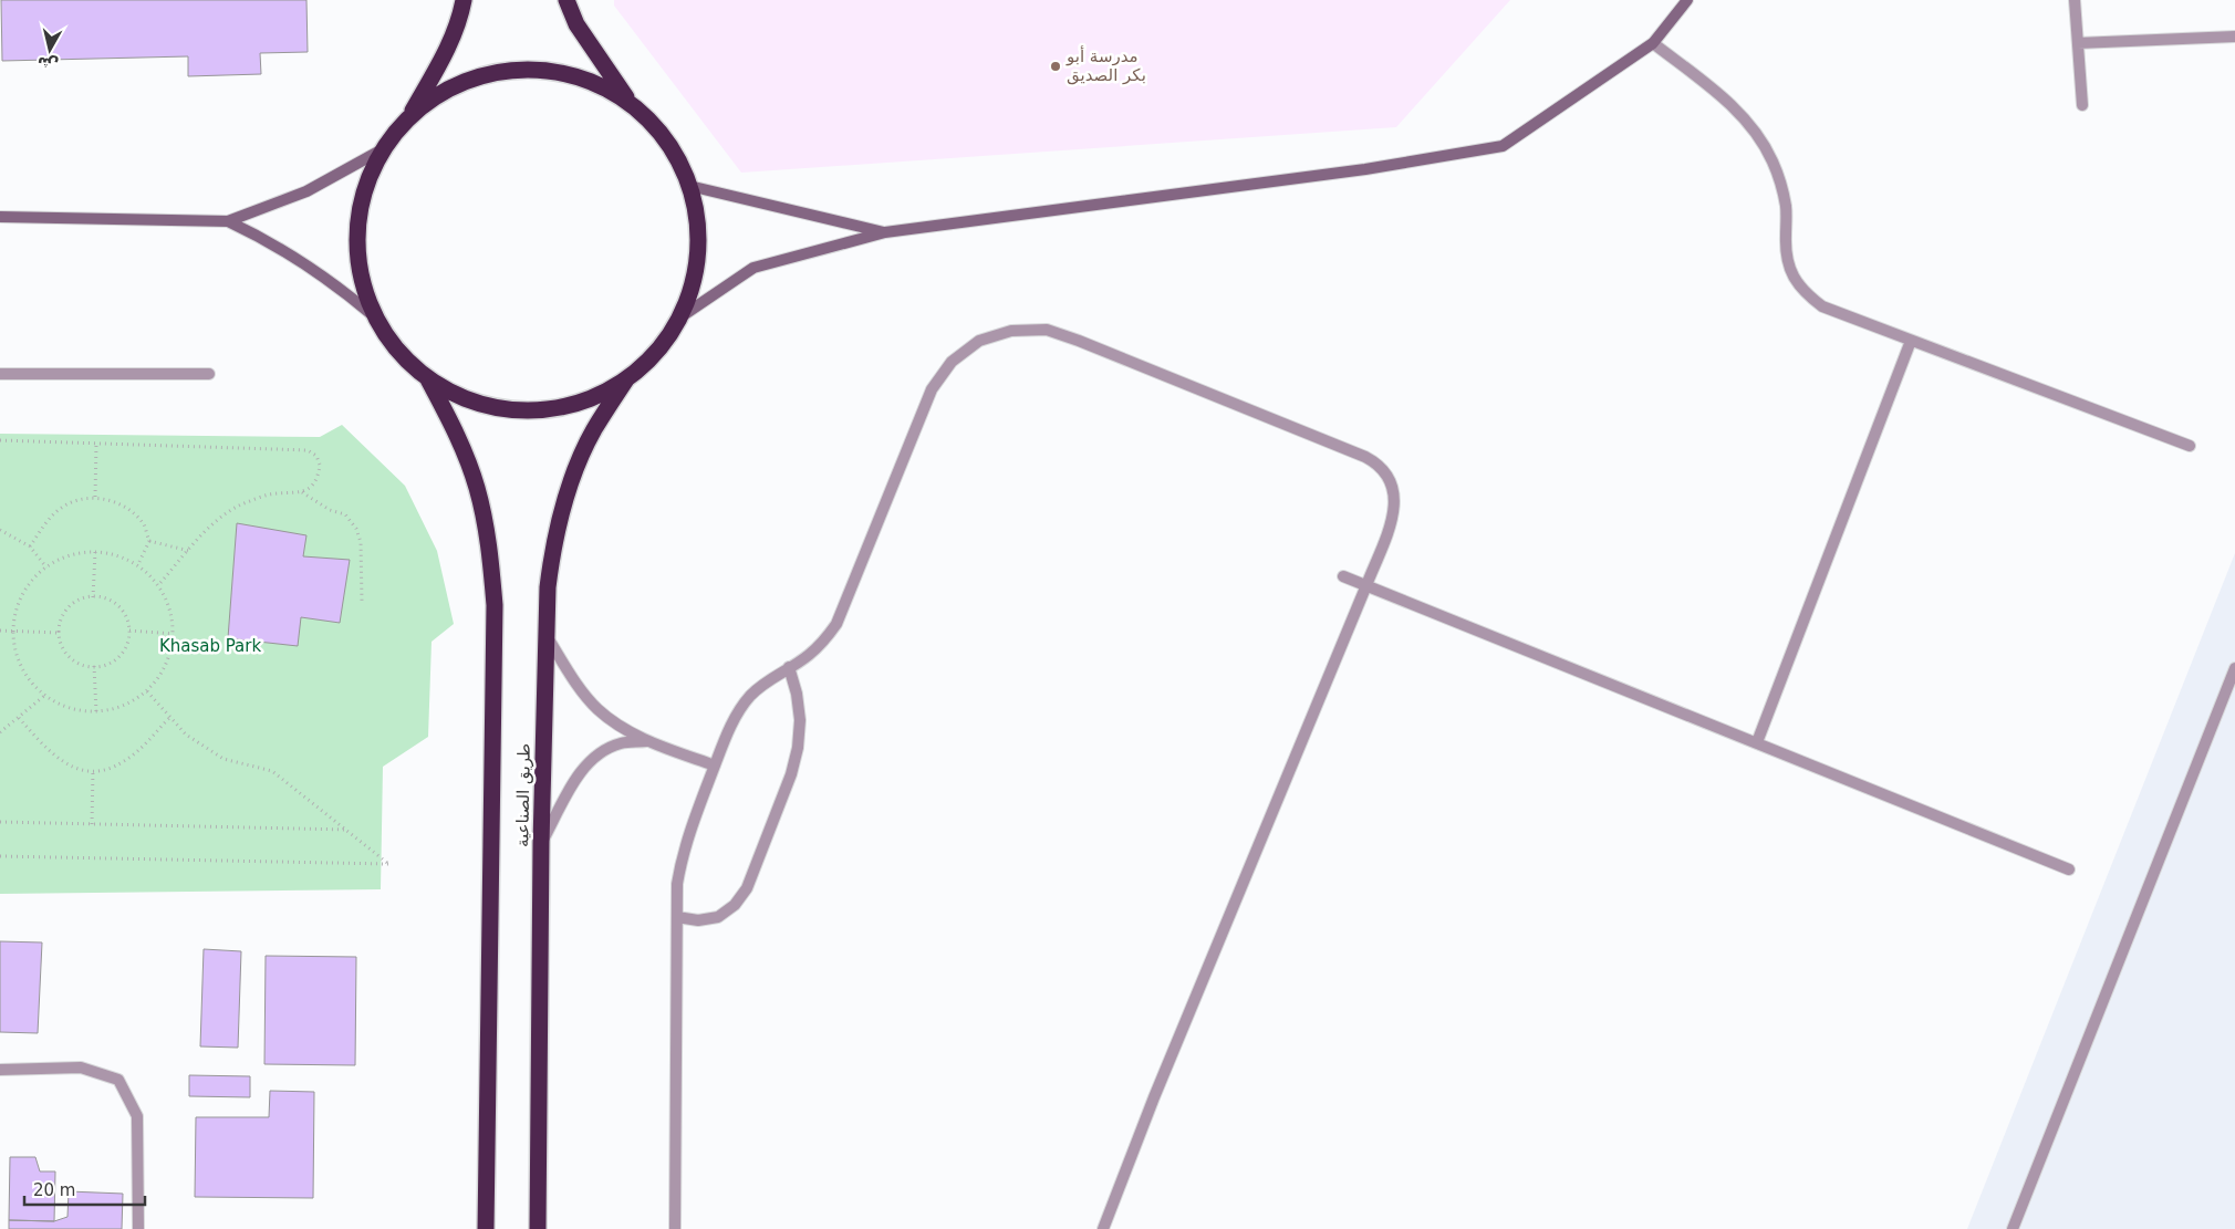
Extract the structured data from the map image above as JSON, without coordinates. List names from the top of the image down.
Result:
{
  "streets": {
    "highway": ["طريق الصناعية"]
  },
  "parks": ["Khasab Park"],
  "places": ["مدرسة أبو بكر الصديق"],
  "scale_bar": "20 m",
  "north": "bottom"
}
